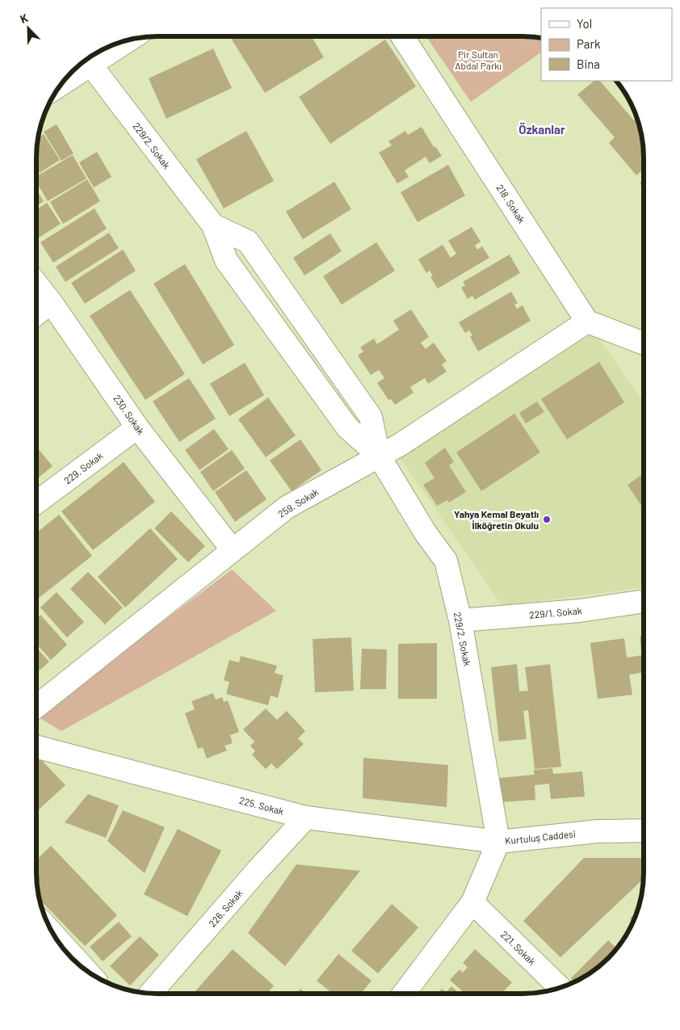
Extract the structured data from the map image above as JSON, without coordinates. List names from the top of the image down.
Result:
{
  "streets": {
    "street": [
      "229/2. Sokak",
      "218. Sokak",
      "230. Sokak",
      "229. Sokak",
      "259. Sokak",
      "229/1. Sokak",
      "225. Sokak",
      "Kurtuluş Caddesi",
      "226. Sokak",
      "221. Sokak"
    ]
  },
  "crossings": [
    ["229/2. Sokak", "259. Sokak"],
    ["229/2. Sokak", "229/1. Sokak"],
    ["229/2. Sokak", "225. Sokak"],
    ["229/2. Sokak", "Kurtuluş Caddesi"],
    ["218. Sokak", "259. Sokak"],
    ["230. Sokak", "229. Sokak"],
    ["230. Sokak", "259. Sokak"],
    ["225. Sokak", "Kurtuluş Caddesi"],
    ["225. Sokak", "226. Sokak"],
    ["Kurtuluş Caddesi", "221. Sokak"]
  ],
  "districts": ["Özkanlar"],
  "parks": ["Pir Sultan Abdal Parkı"],
  "places": ["Yahya Kemal Beyatlı İlköğretin Okulu"],
  "legend": ["Yol", "Park", "Bina"],
  "north": "top left"
}
